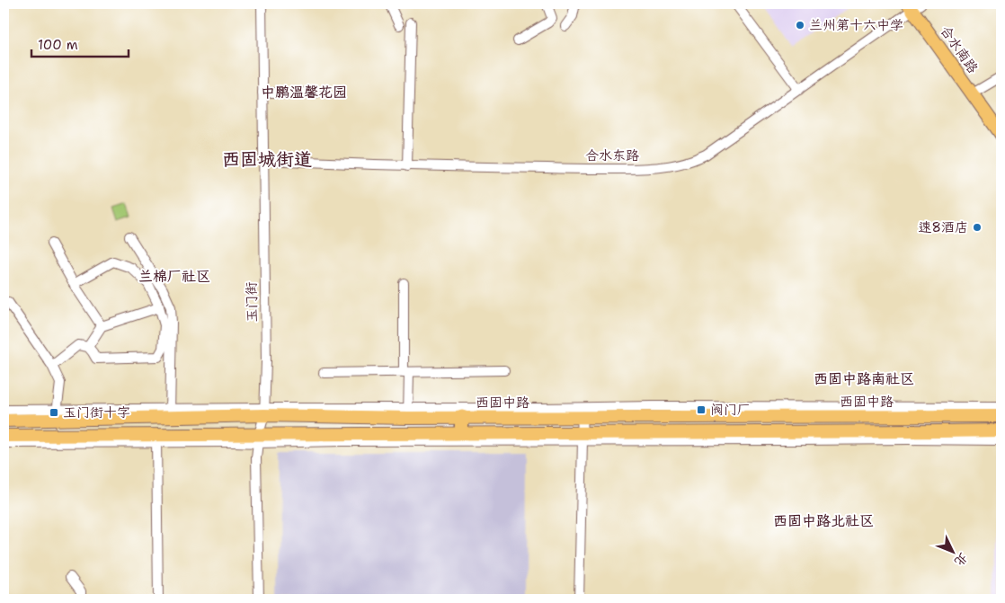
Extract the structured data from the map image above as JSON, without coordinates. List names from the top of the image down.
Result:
{
  "streets": {
    "main road": ["合水南路", "西固中路"],
    "street": ["合水东路", "玉门街"]
  },
  "crossings": [
    ["合水南路", "合水东路"],
    ["合水东路", "玉门街"],
    ["玉门街", "西固中路"]
  ],
  "districts": [
    "中鹏温馨花园",
    "西固城街道",
    "兰棉厂社区",
    "西固中路南社区",
    "西固中路北社区"
  ],
  "places": {
    "other": ["兰州第十六中学", "速8酒店"],
    "transit": ["阀门厂", "玉门街十字"]
  },
  "scale_bar": "100 m",
  "north": "bottom right"
}
